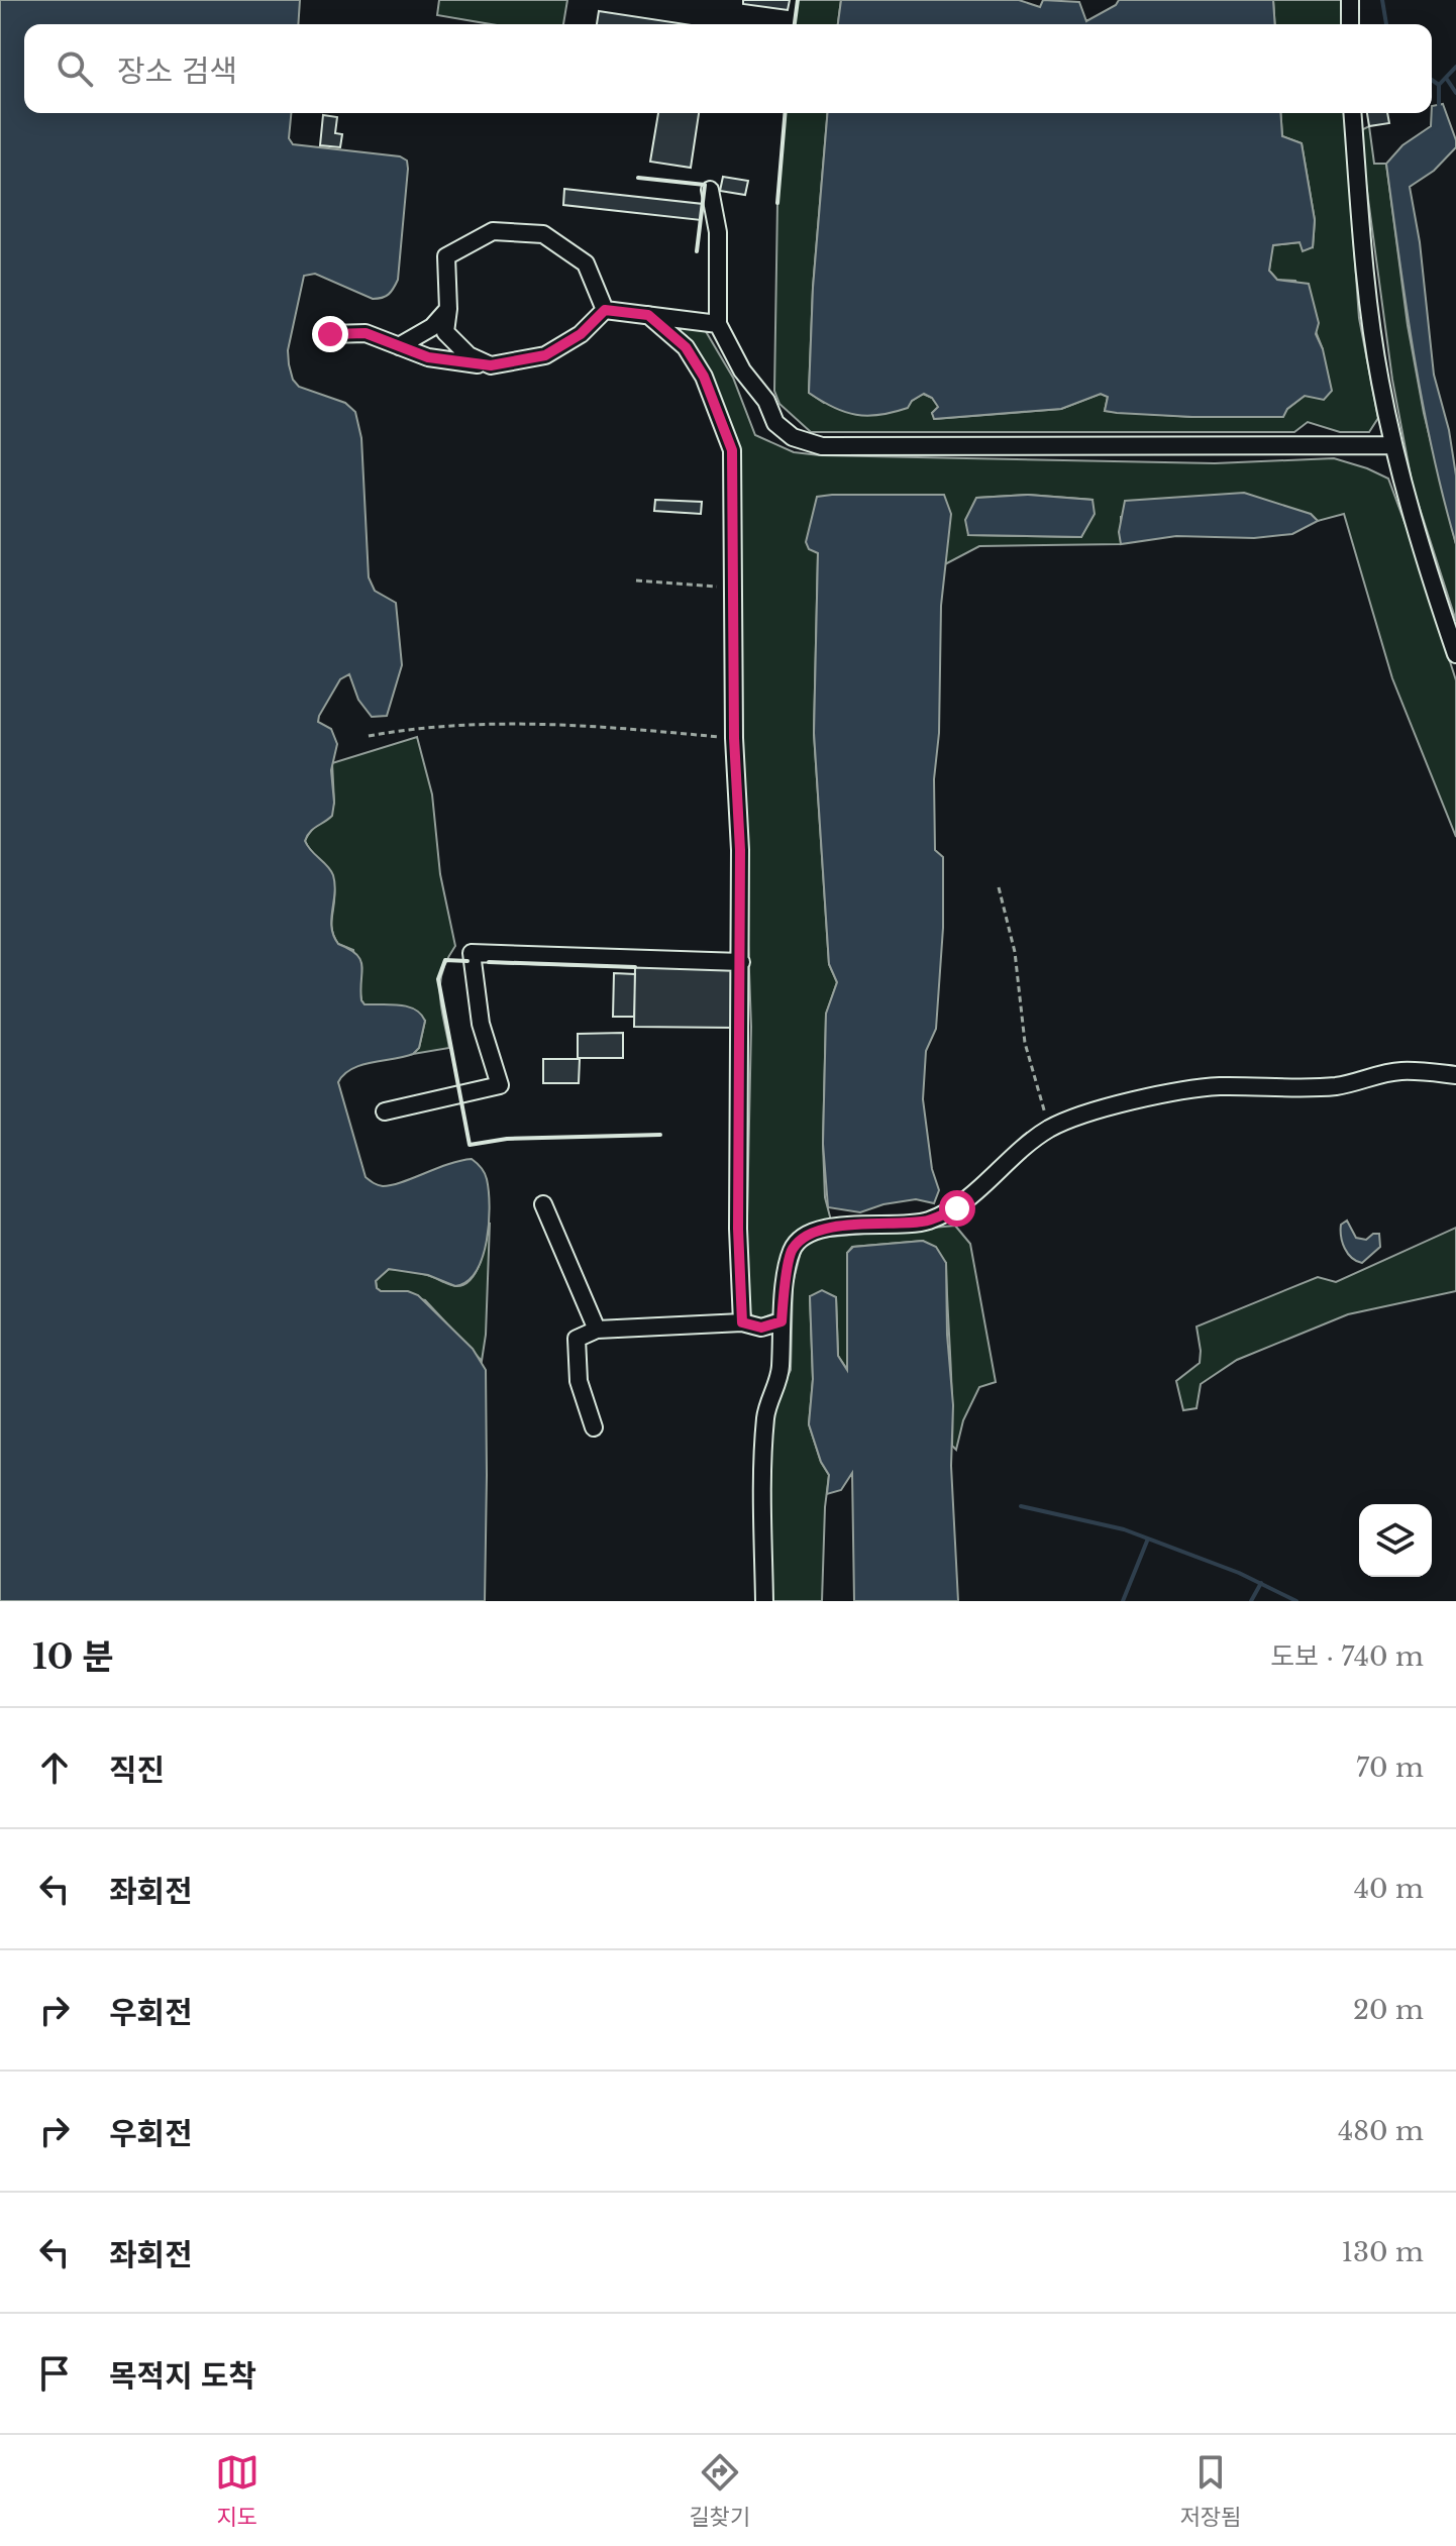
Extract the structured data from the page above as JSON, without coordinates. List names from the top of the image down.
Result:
{
  "page": {
    "search": "장소 검색",
    "heading": ["10 분", "도보 · 740 m"],
    "list": [
      ["직진", "70 m"],
      ["좌회전", "40 m"],
      ["우회전", "20 m"],
      ["우회전", "480 m"],
      ["좌회전", "130 m"],
      "목적지 도착"
    ],
    "nav": ["지도", "길찾기", "저장됨"]
  }
}
